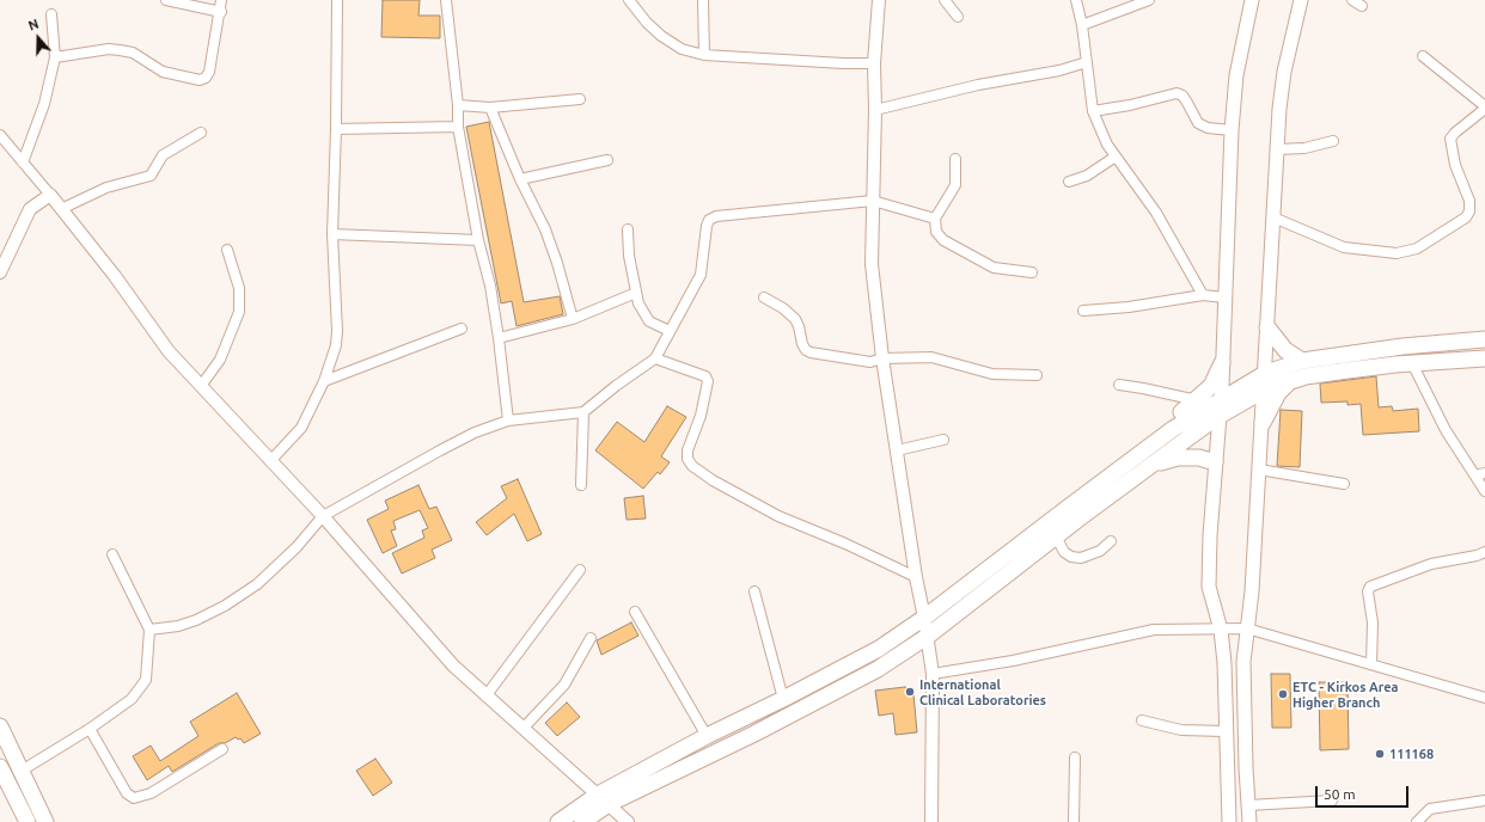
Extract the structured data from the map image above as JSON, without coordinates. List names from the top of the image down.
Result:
{
  "places": ["International Clinical Laboratories", "ETC - Kirkos Area Higher Branch", "111168"],
  "scale_bar": "50 m",
  "north": "top"
}
